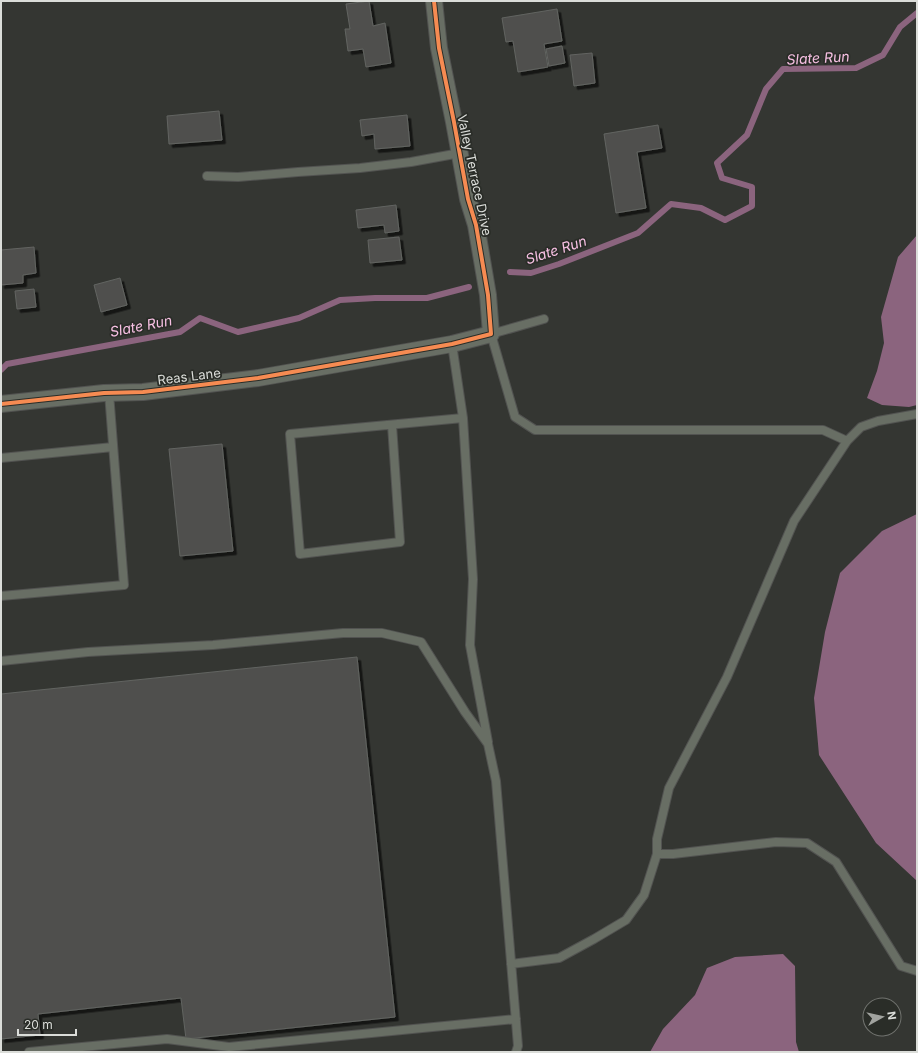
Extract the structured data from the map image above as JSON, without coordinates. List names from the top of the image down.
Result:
{
  "streets": {
    "street": ["Valley Terrace Drive", "Reas Lane"]
  },
  "water": ["Slate Run"],
  "scale_bar": "20 m",
  "north": "right"
}
